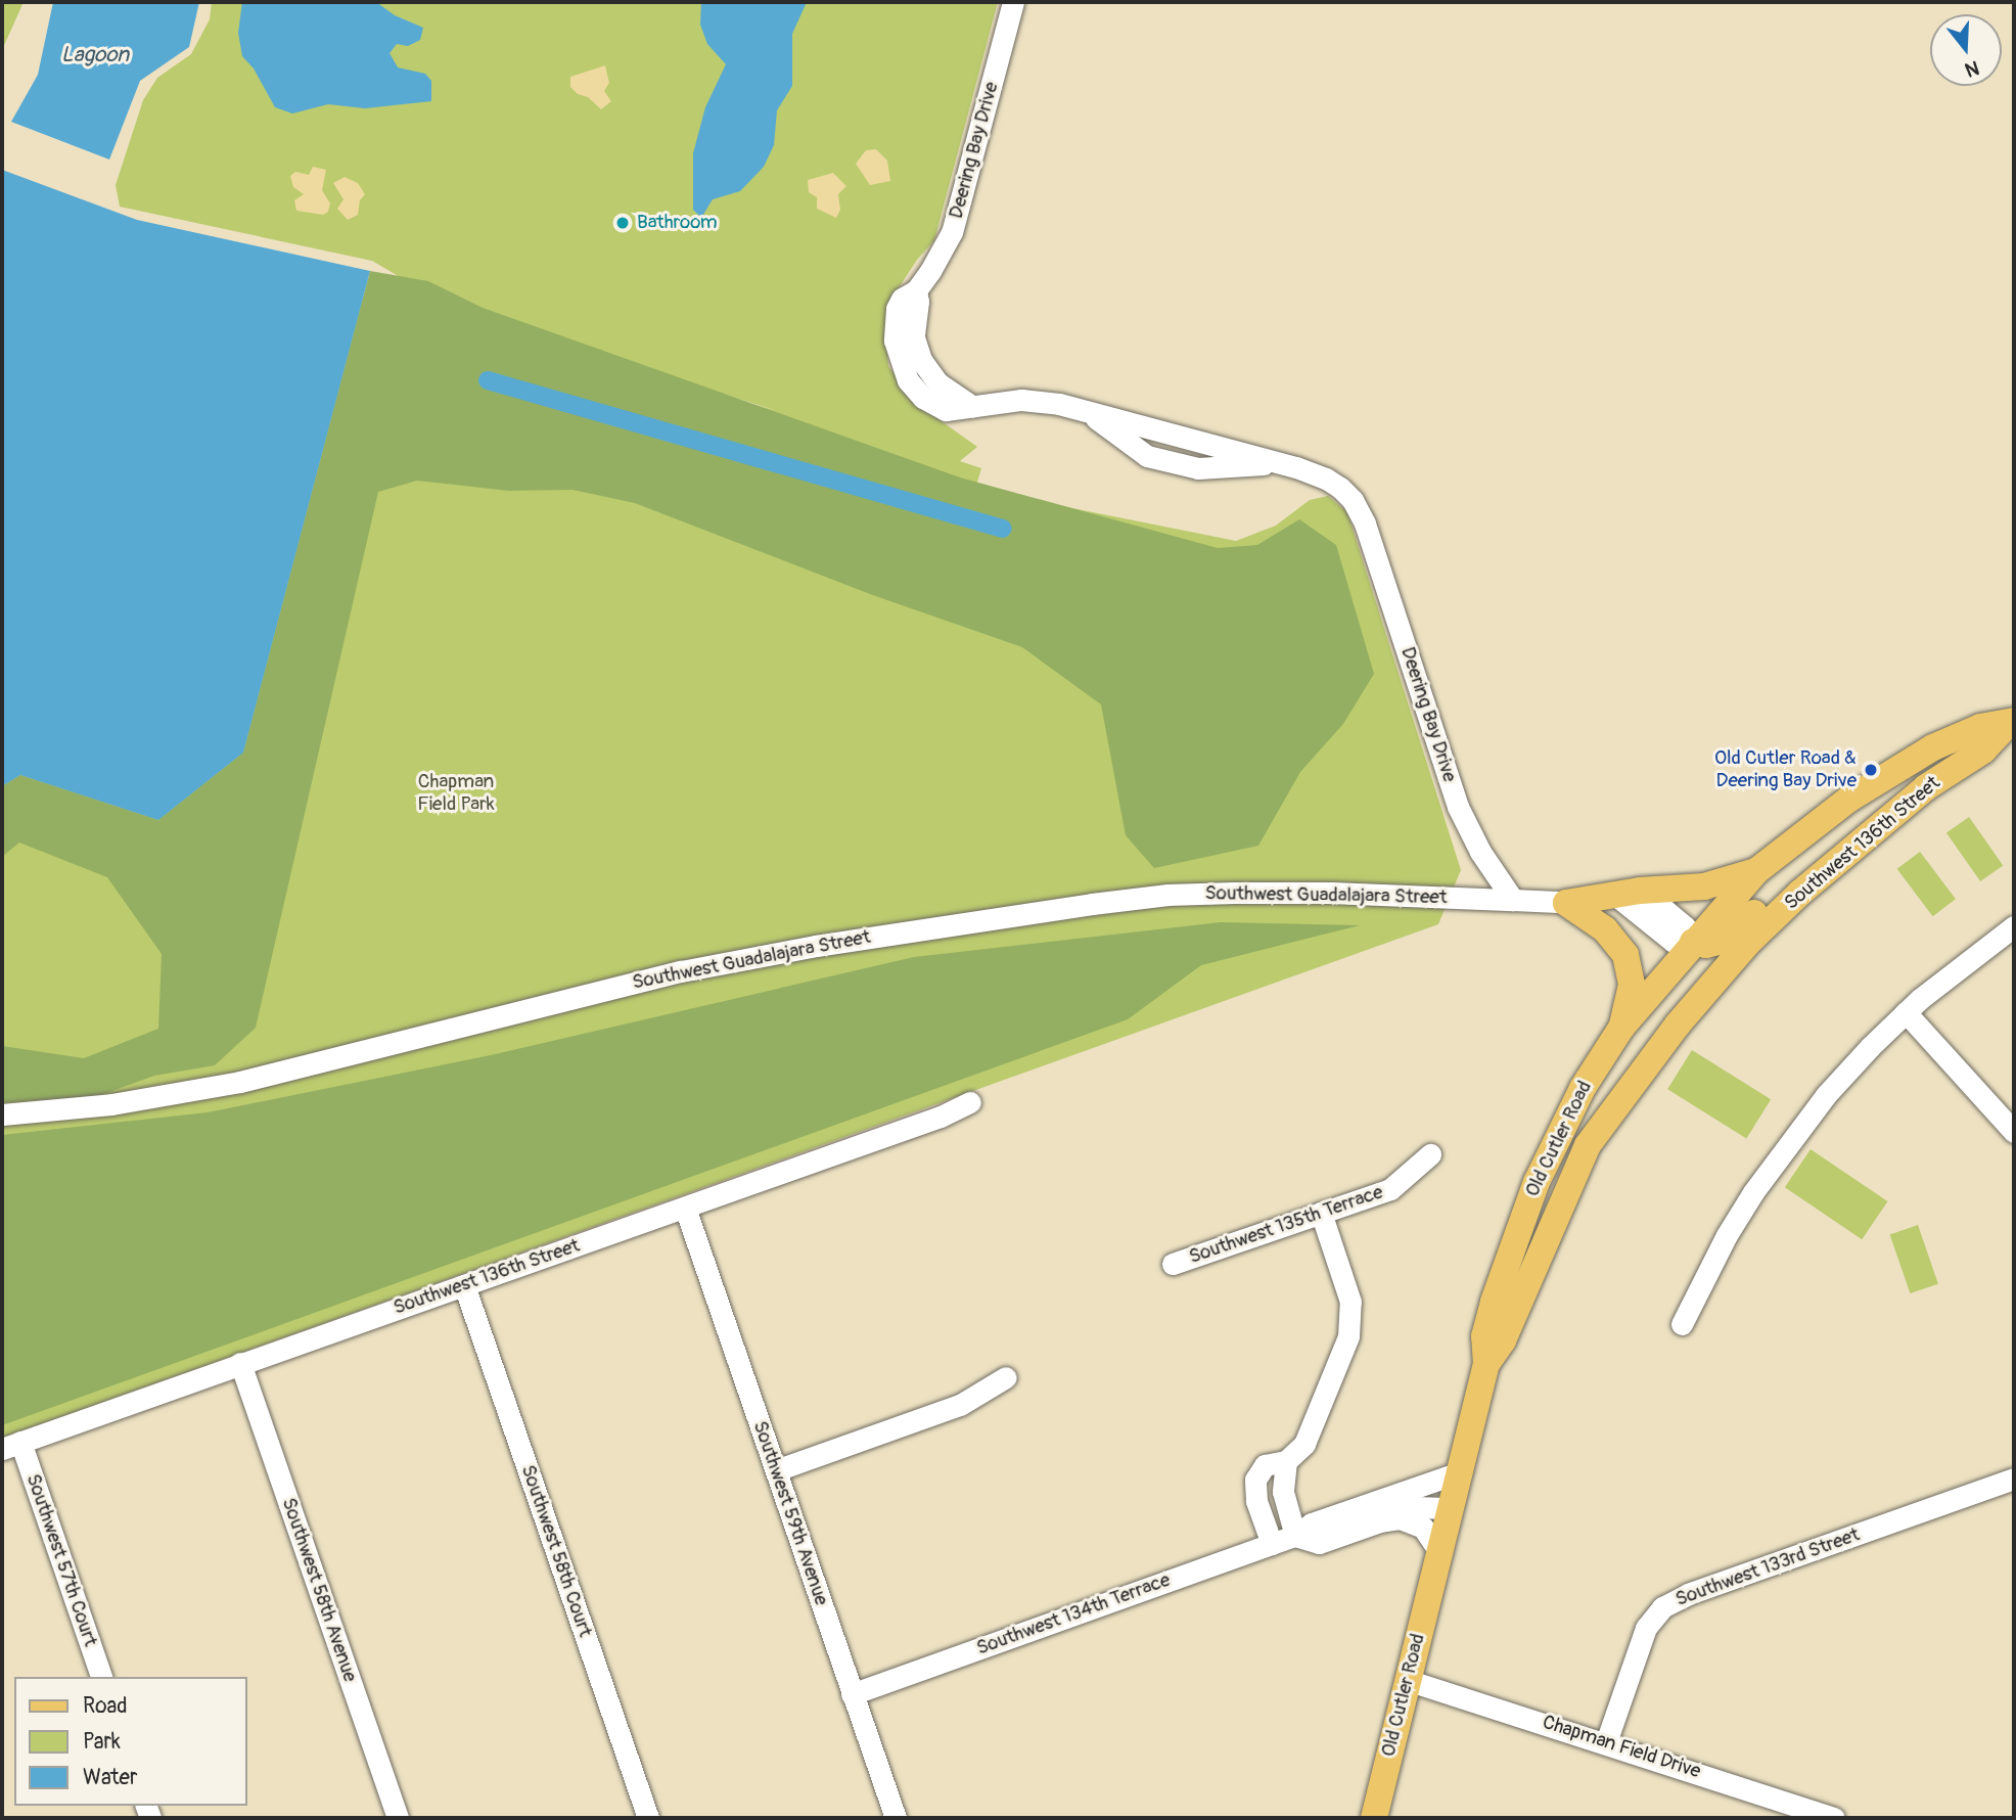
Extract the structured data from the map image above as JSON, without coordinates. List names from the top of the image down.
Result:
{
  "streets": {
    "main road": ["Southwest 136th Street", "Old Cutler Road"],
    "street": [
      "Deering Bay Drive",
      "Southwest Guadalajara Street",
      "Southwest 135th Terrace",
      "Southwest 59th Avenue",
      "Southwest 58th Court",
      "Southwest 57th Court",
      "Southwest 133rd Street",
      "Southwest 58th Avenue",
      "Southwest 134th Terrace",
      "Chapman Field Drive"
    ]
  },
  "crossings": [
    ["Deering Bay Drive", "Southwest Guadalajara Street"],
    ["Southwest 136th Street", "Old Cutler Road"],
    ["Southwest 136th Street", "Southwest 59th Avenue"],
    ["Southwest 136th Street", "Southwest 58th Court"],
    ["Southwest 136th Street", "Southwest 57th Court"],
    ["Southwest 136th Street", "Southwest 58th Avenue"],
    ["Old Cutler Road", "Southwest 134th Terrace"],
    ["Old Cutler Road", "Chapman Field Drive"],
    ["Southwest 59th Avenue", "Southwest 134th Terrace"],
    ["Southwest 133rd Street", "Chapman Field Drive"]
  ],
  "water": ["Lagoon"],
  "parks": ["Chapman Field Park"],
  "places": ["Bathroom", "Old Cutler Road & Deering Bay Drive"],
  "legend": ["Road", "Park", "Water"],
  "north": "bottom"
}
